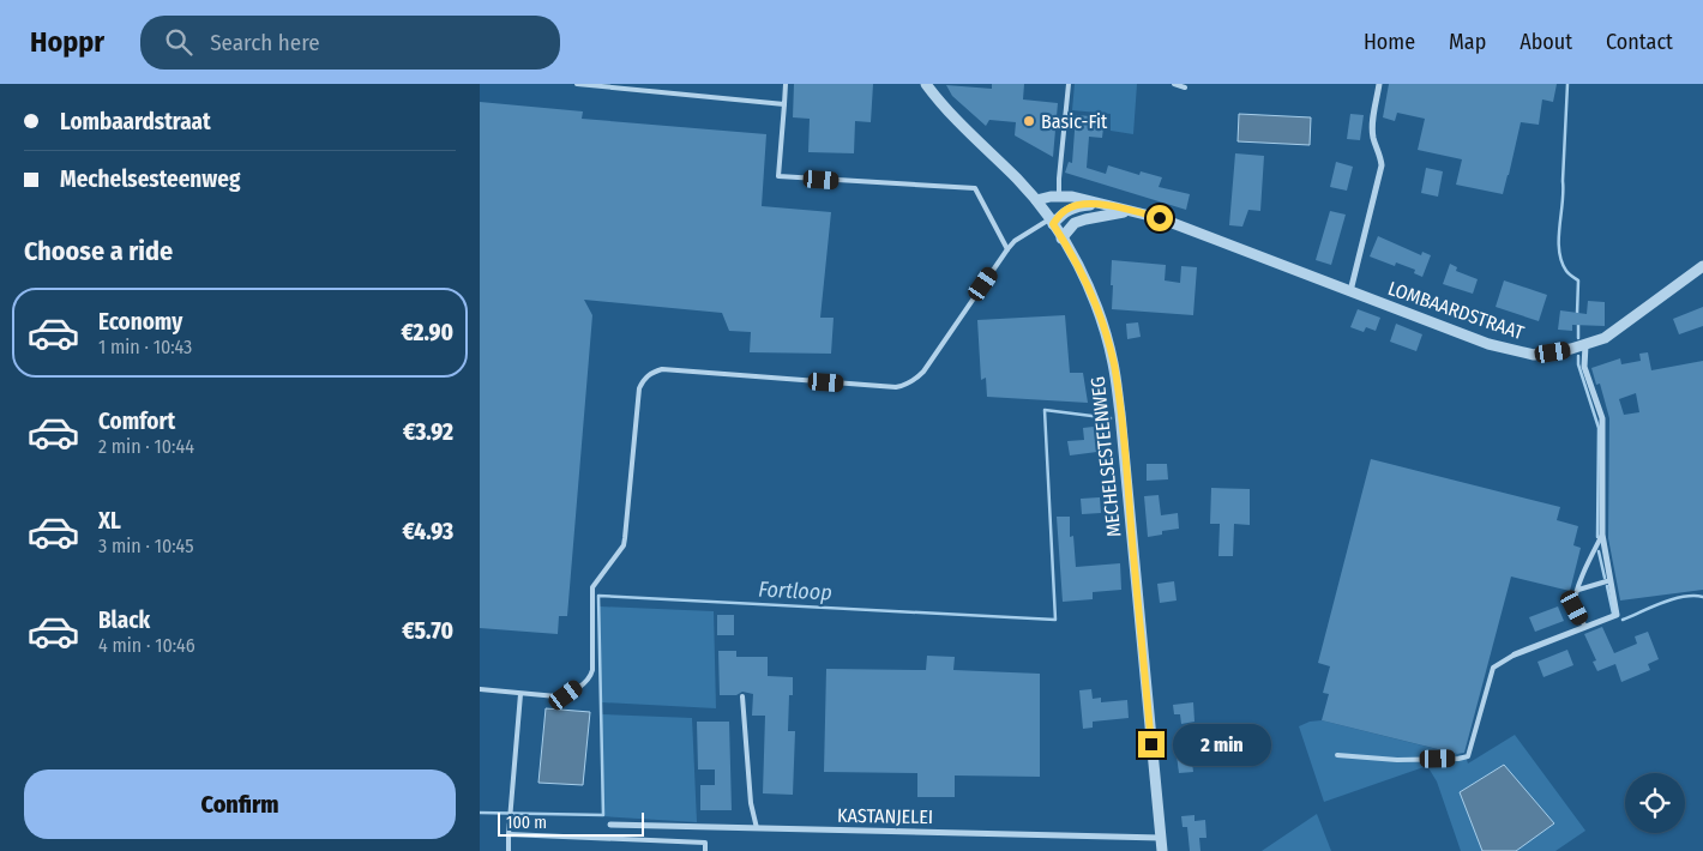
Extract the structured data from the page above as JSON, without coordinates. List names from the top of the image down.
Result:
{
  "streets": {
    "street": ["LOMBAARDSTRAAT", "MECHELSESTEENWEG", "KASTANJELEI"]
  },
  "crossings": [
    ["LOMBAARDSTRAAT", "MECHELSESTEENWEG"],
    ["MECHELSESTEENWEG", "KASTANJELEI"]
  ],
  "water": ["Fortloop"],
  "places": ["Basic-Fit"],
  "scale_bar": "100 m",
  "page": {
    "header": "Hoppr",
    "search": "Search here",
    "nav": [
      "Home",
      "Map",
      "About",
      "Contact"
    ],
    "banner": ["Lombaardstraat", "Mechelsesteenweg"],
    "heading": "Choose a ride",
    "list": [
      {
        "name": "Economy",
        "note": "1 min · 10:43",
        "value": "€2.90"
      },
      {
        "name": "Comfort",
        "note": "2 min · 10:44",
        "value": "€3.92"
      },
      {
        "name": "XL",
        "note": "3 min · 10:45",
        "value": "€4.93"
      },
      {
        "name": "Black",
        "note": "4 min · 10:46",
        "value": "€5.70"
      }
    ],
    "bubble": "2 min",
    "buttons": "Confirm",
    "scale": "100 m"
  }
}
